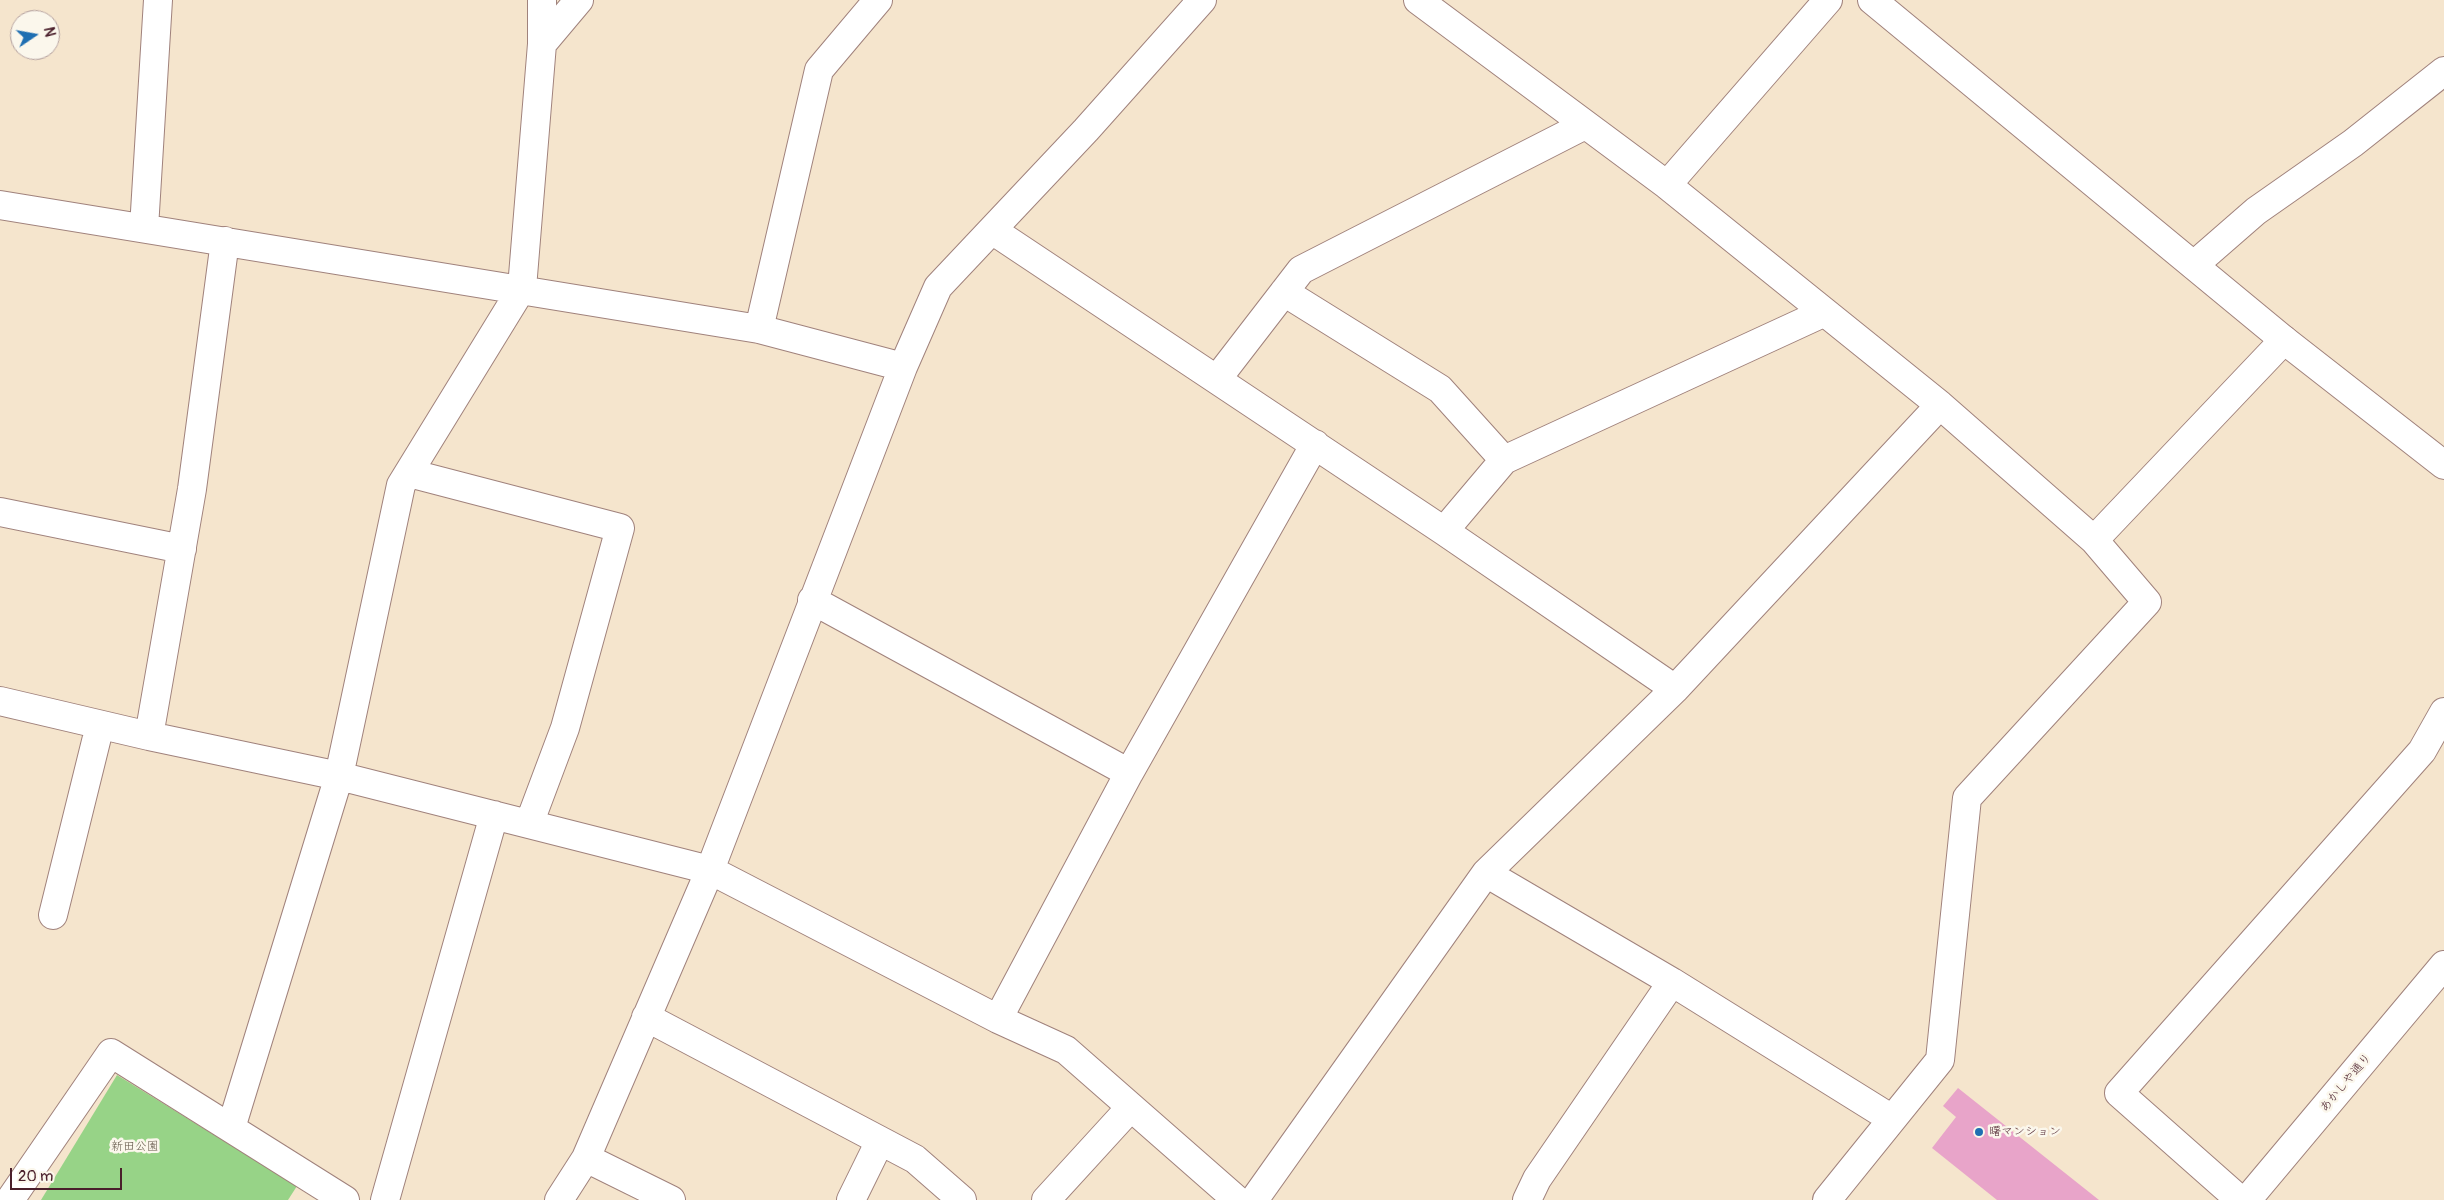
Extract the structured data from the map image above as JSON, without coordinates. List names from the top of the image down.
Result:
{
  "streets": {
    "street": ["あかしや通り"]
  },
  "parks": ["新田公園"],
  "places": ["曙マンション"],
  "scale_bar": "20 m",
  "north": "right"
}
